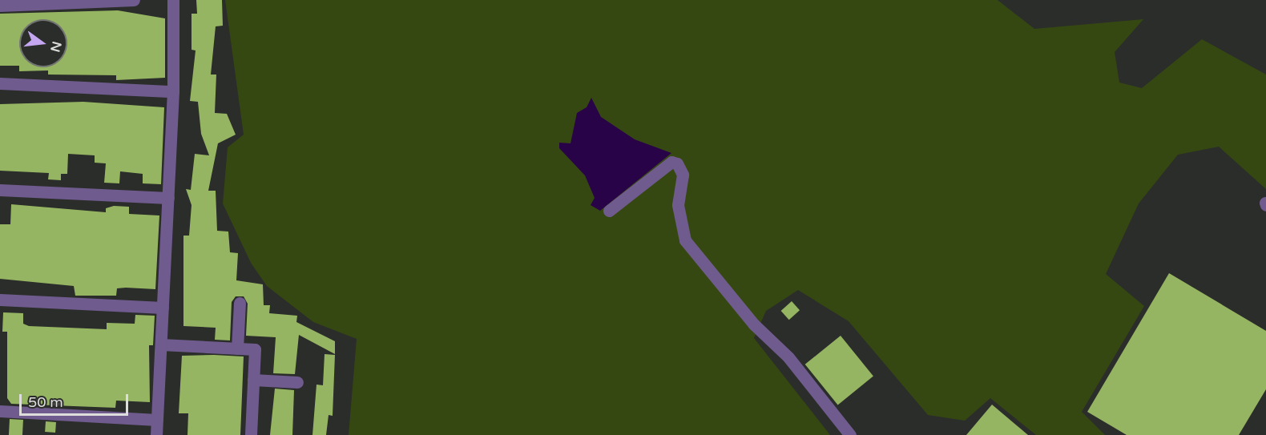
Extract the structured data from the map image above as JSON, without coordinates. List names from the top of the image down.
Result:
{
  "scale_bar": "50 m",
  "north": "right"
}
